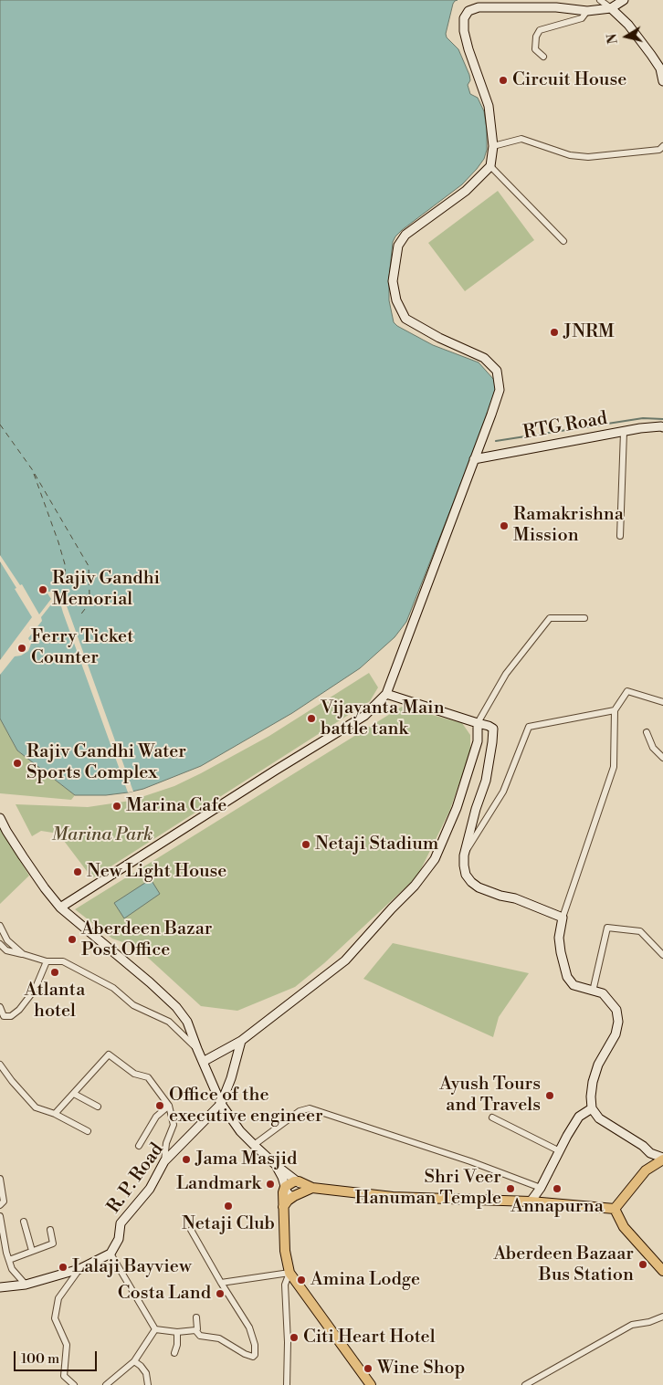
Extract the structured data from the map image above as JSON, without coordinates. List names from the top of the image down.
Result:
{
  "streets": {
    "main road": ["RTG Road", "R. P. Road"]
  },
  "parks": ["Marina Park"],
  "places": [
    "Circuit House",
    "JNRM",
    "Ramakrishna Mission",
    "Rajiv Gandhi Memorial",
    "Ferry Ticket Counter",
    "Vijayanta Main battle tank",
    "Rajiv Gandhi Water Sports Complex",
    "Marina Cafe",
    "Netaji Stadium",
    "New Light House",
    "Aberdeen Bazar Post Office",
    "Atlanta hotel",
    "Ayush Tours and Travels",
    "Office of the executive engineer",
    "Jama Masjid",
    "Landmark",
    "Shri Veer Hanuman Temple",
    "Annapurna",
    "Netaji Club",
    "Aberdeen Bazaar Bus Station",
    "Lalaji Bayview",
    "Amina Lodge",
    "Costa Land",
    "Citi Heart Hotel",
    "Wine Shop"
  ],
  "scale_bar": "100 m",
  "north": "left"
}
